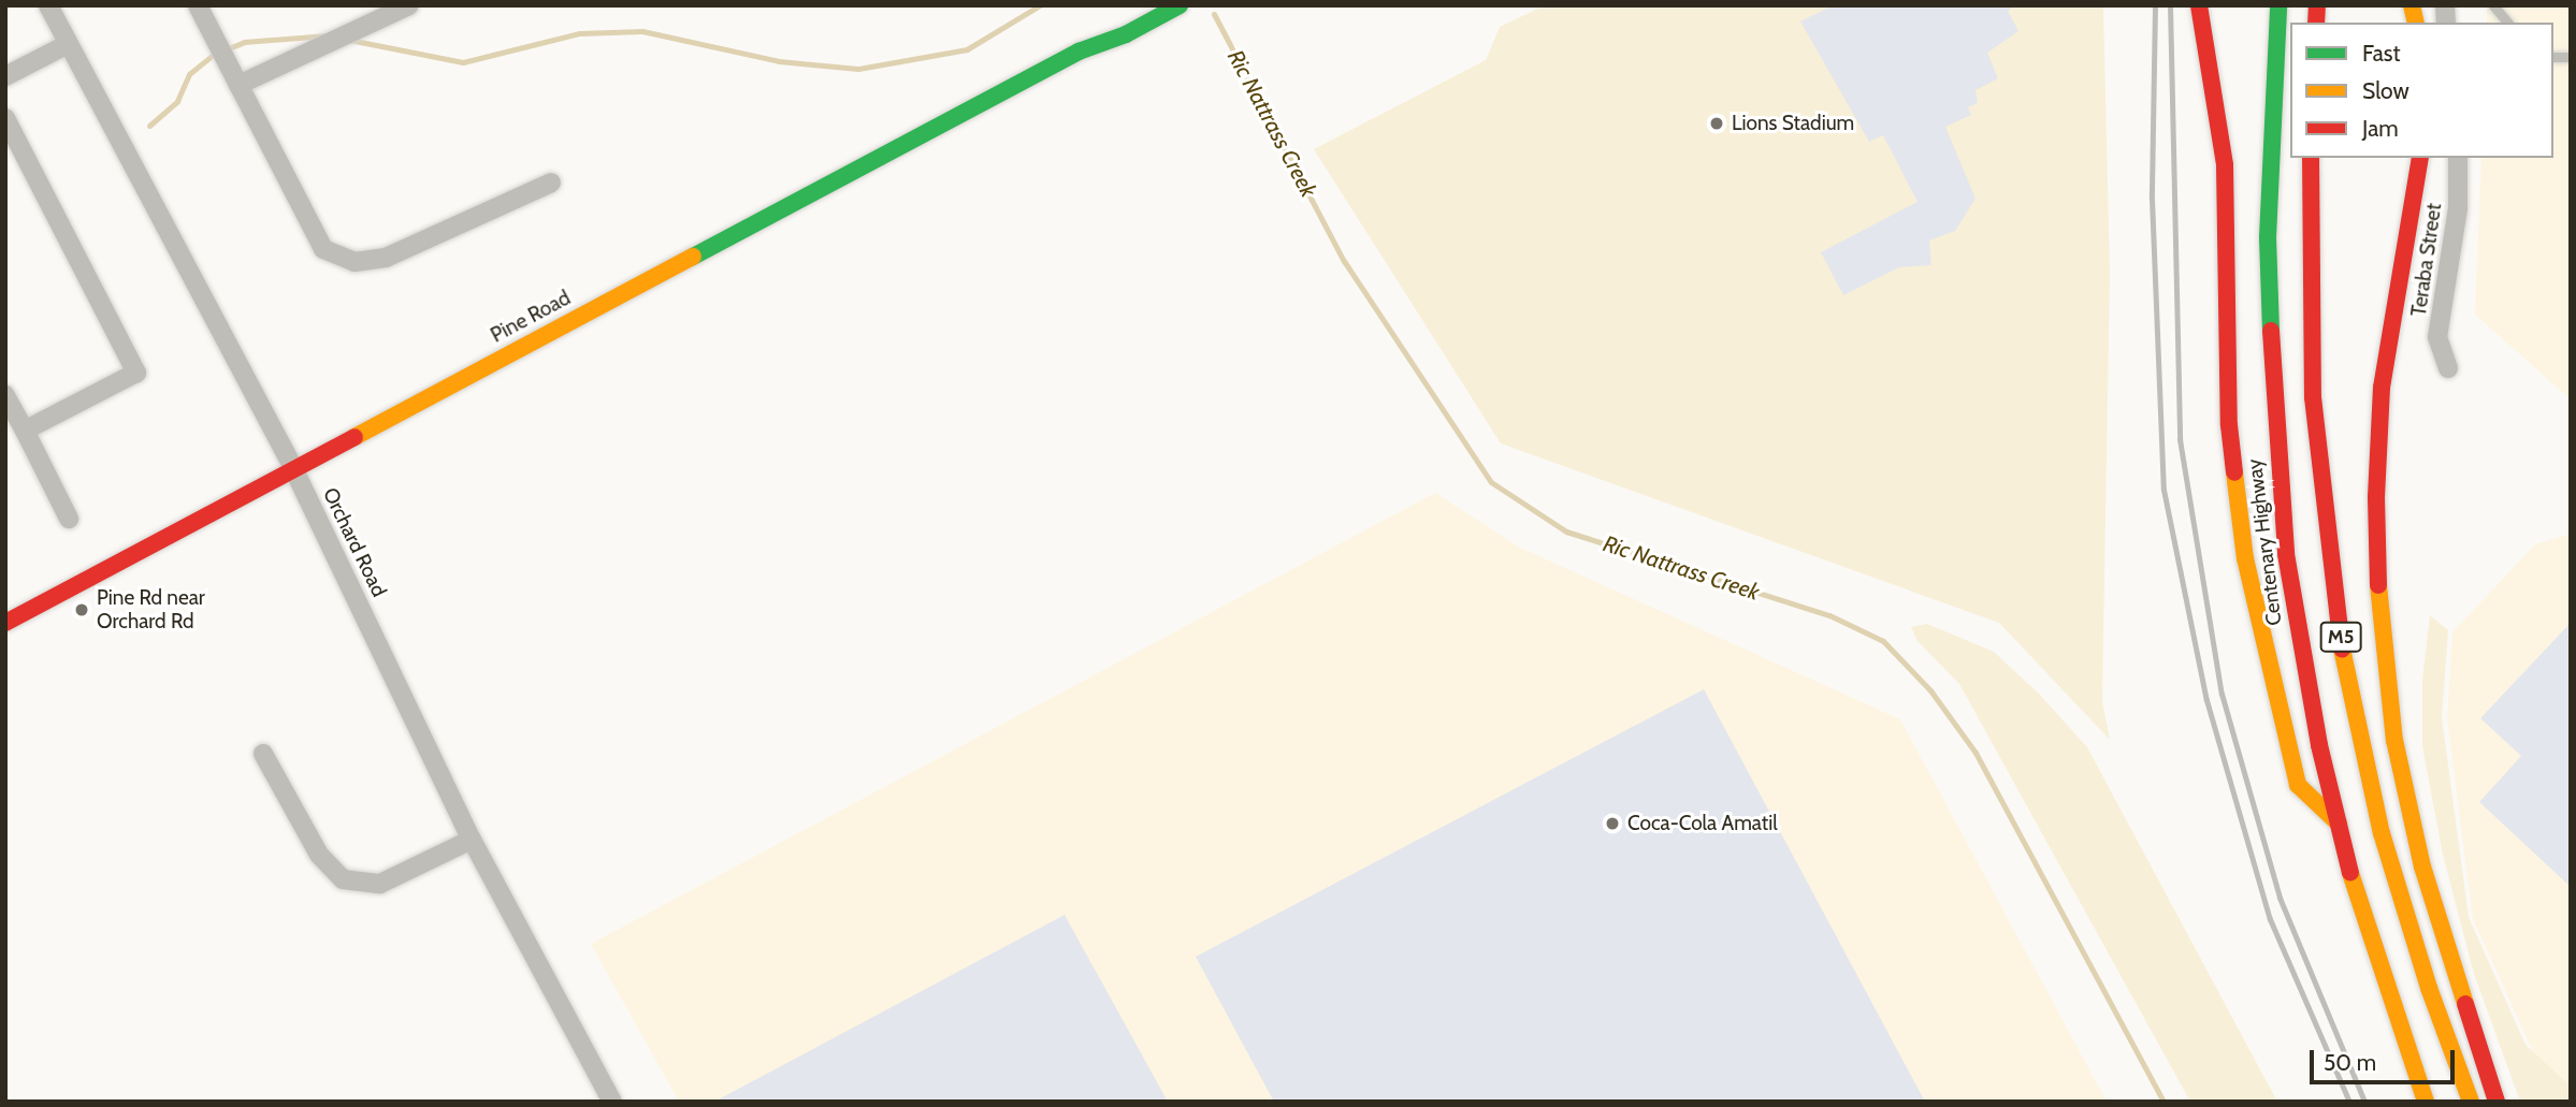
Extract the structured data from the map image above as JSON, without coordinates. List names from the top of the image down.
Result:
{
  "streets": {
    "main road": ["Pine Road", "Centenary Highway", "M5"],
    "street": ["Teraba Street", "Orchard Road"]
  },
  "crossings": [
    ["Pine Road", "Orchard Road"]
  ],
  "water": ["Ric Nattrass Creek"],
  "places": ["Lions Stadium", "Pine Rd near Orchard Rd", "Coca-Cola Amatil"],
  "legend": ["Fast", "Slow", "Jam"],
  "scale_bar": "50 m"
}
